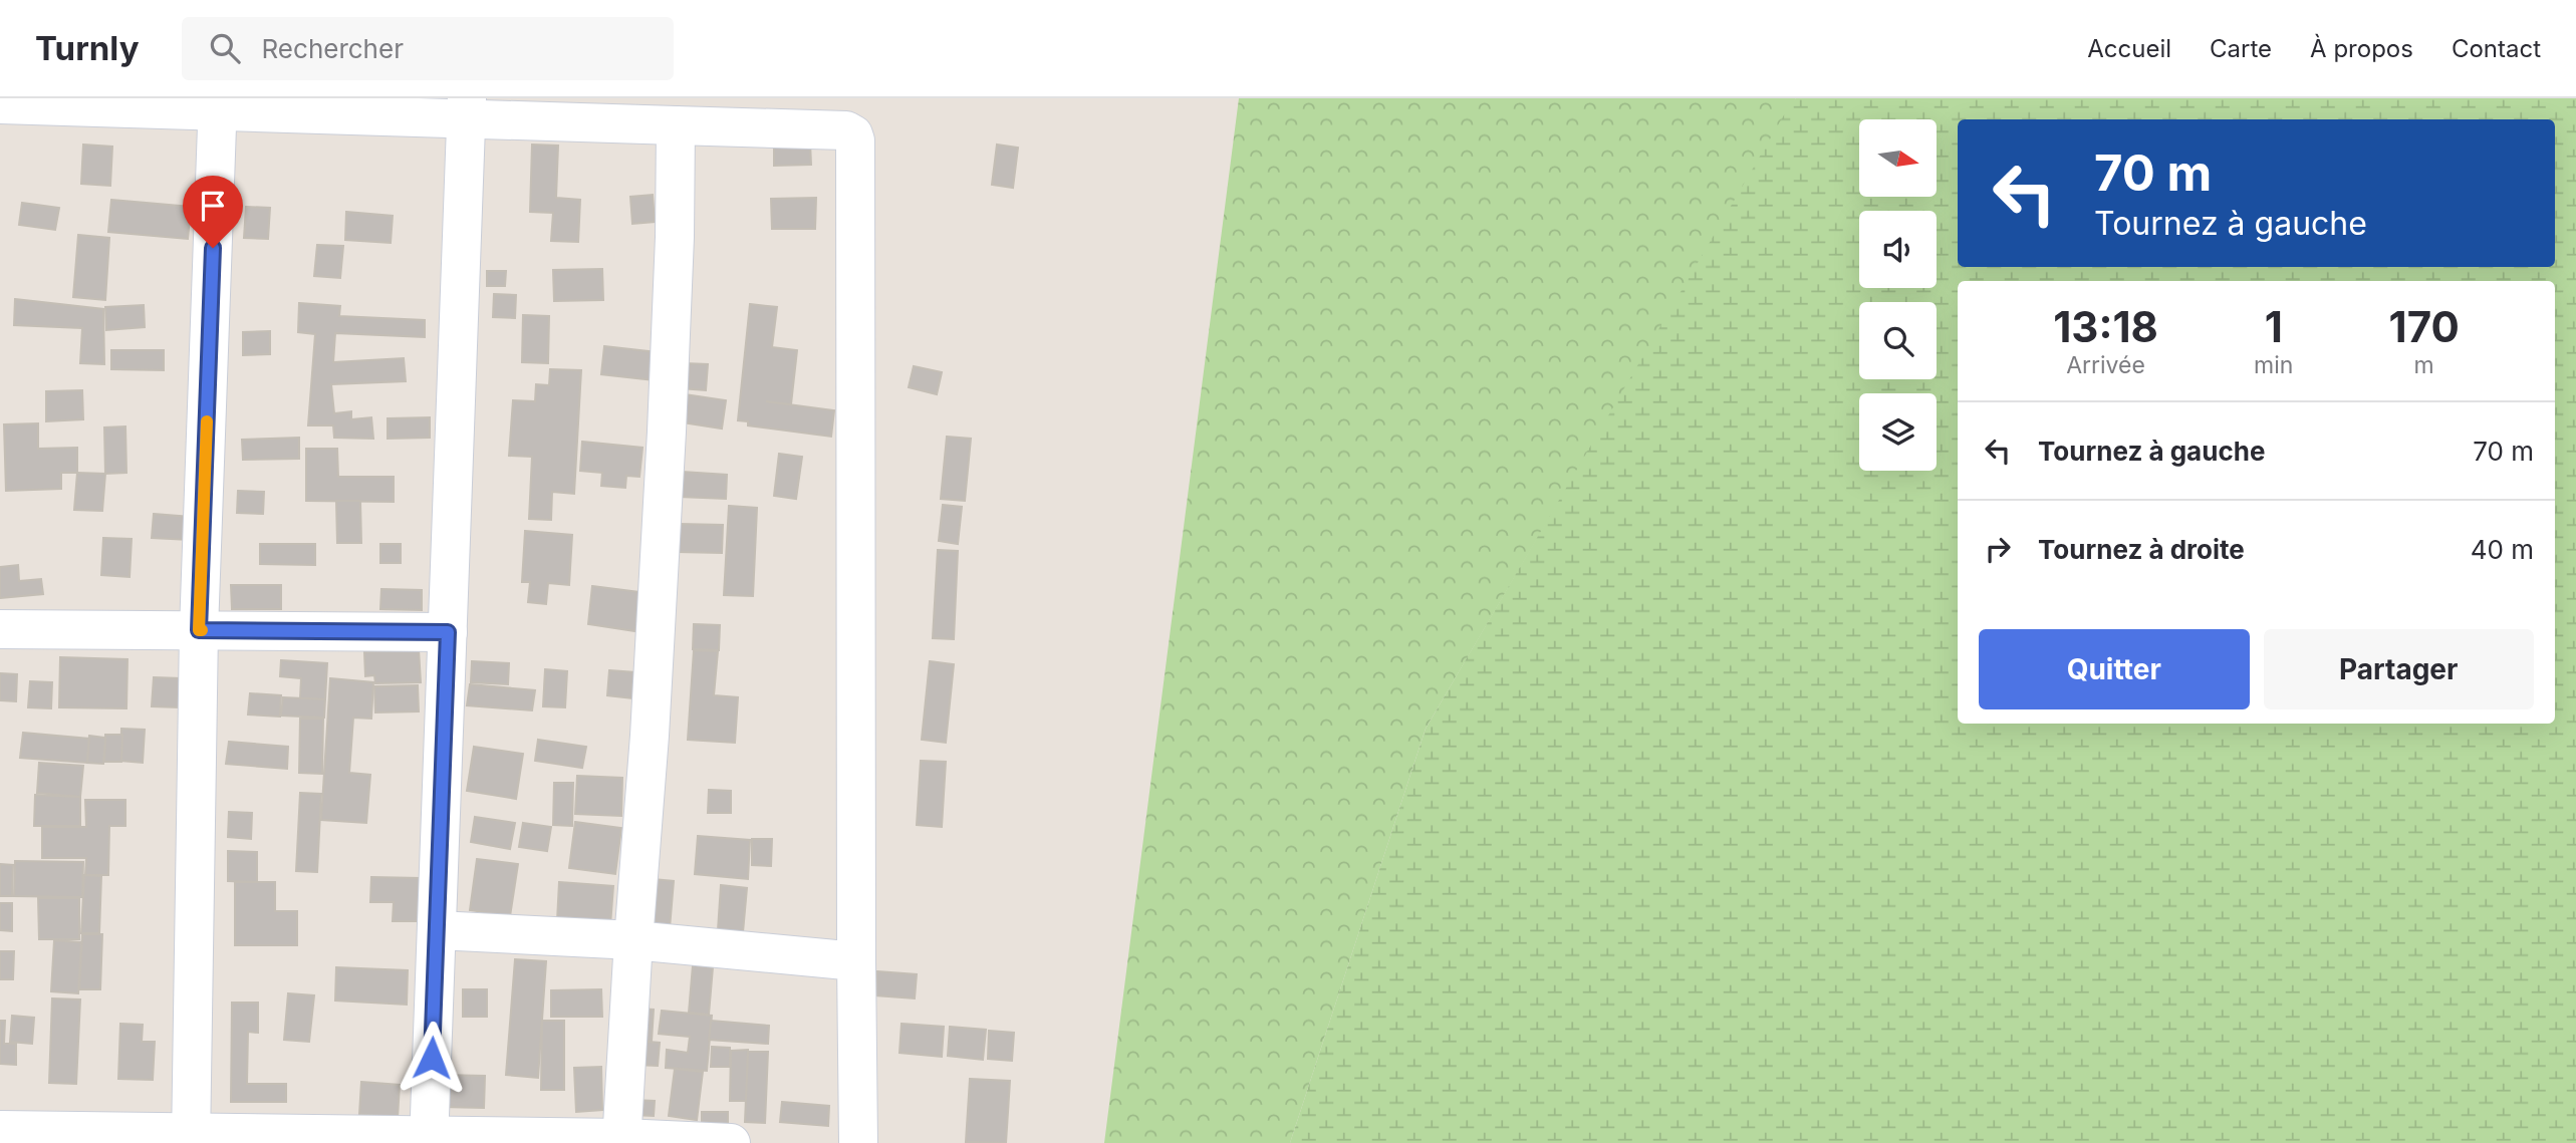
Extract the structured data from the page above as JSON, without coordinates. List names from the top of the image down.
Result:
{
  "north": "right",
  "page": {
    "header": "Turnly",
    "search": "Rechercher",
    "nav": [
      "Accueil",
      "Carte",
      "À propos",
      "Contact"
    ],
    "turn": ["70 m", "Tournez à gauche"],
    "eta": [
      "13:18",
      "Arrivée",
      "1",
      "min",
      "170",
      "m"
    ],
    "list": [
      {
        "name": "Tournez à gauche",
        "value": "70 m"
      },
      {
        "name": "Tournez à droite",
        "value": "40 m"
      }
    ],
    "buttons": ["Quitter", "Partager"]
  }
}
